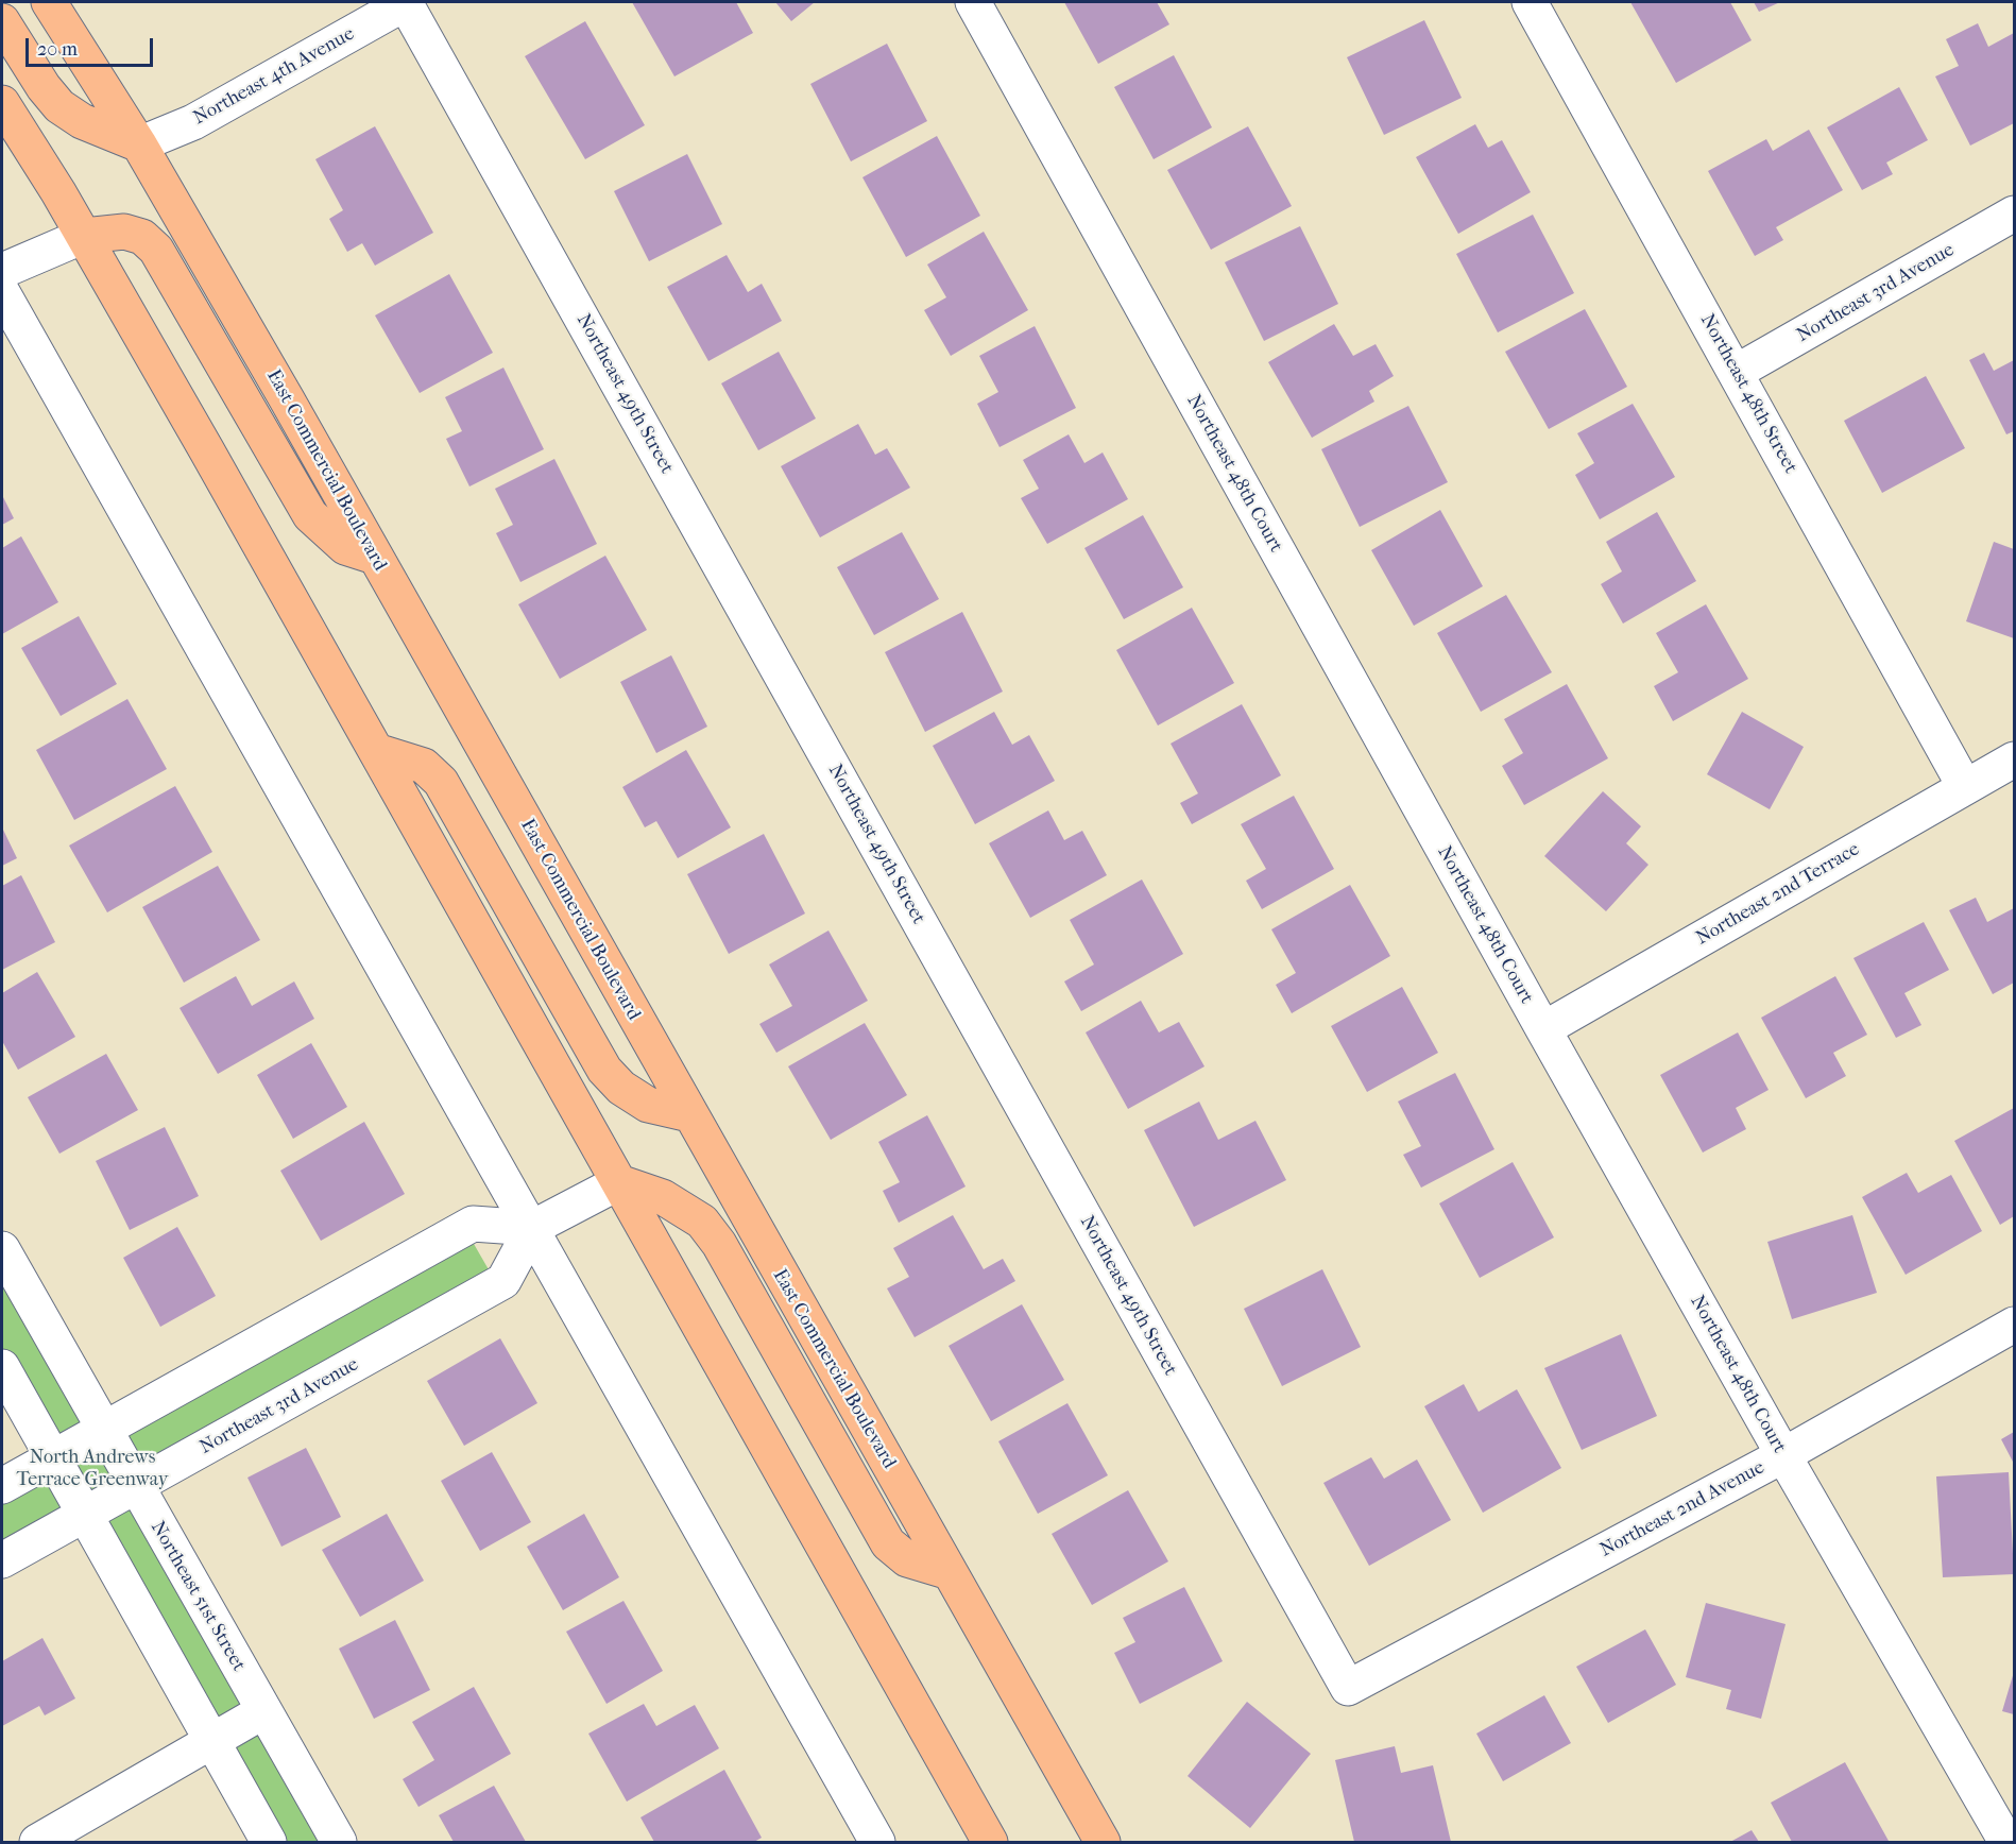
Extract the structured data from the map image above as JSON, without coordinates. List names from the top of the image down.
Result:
{
  "streets": {
    "main road": ["East Commercial Boulevard"],
    "street": [
      "Northeast 4th Avenue",
      "Northeast 3rd Avenue",
      "Northeast 49th Street",
      "Northeast 48th Street",
      "Northeast 48th Court",
      "Northeast 2nd Terrace",
      "Northeast 2nd Avenue",
      "Northeast 51st Street"
    ]
  },
  "crossings": [
    ["Northeast 4th Avenue", "Northeast 49th Street"],
    ["Northeast 4th Avenue", "East Commercial Boulevard"],
    ["Northeast 3rd Avenue", "Northeast 48th Street"],
    ["Northeast 3rd Avenue", "Northeast 51st Street"],
    ["Northeast 49th Street", "Northeast 2nd Avenue"],
    ["Northeast 48th Street", "Northeast 2nd Terrace"],
    ["Northeast 48th Court", "Northeast 2nd Terrace"],
    ["Northeast 48th Court", "Northeast 2nd Avenue"]
  ],
  "parks": ["North Andrews Terrace Greenway"],
  "scale_bar": "20 m"
}
